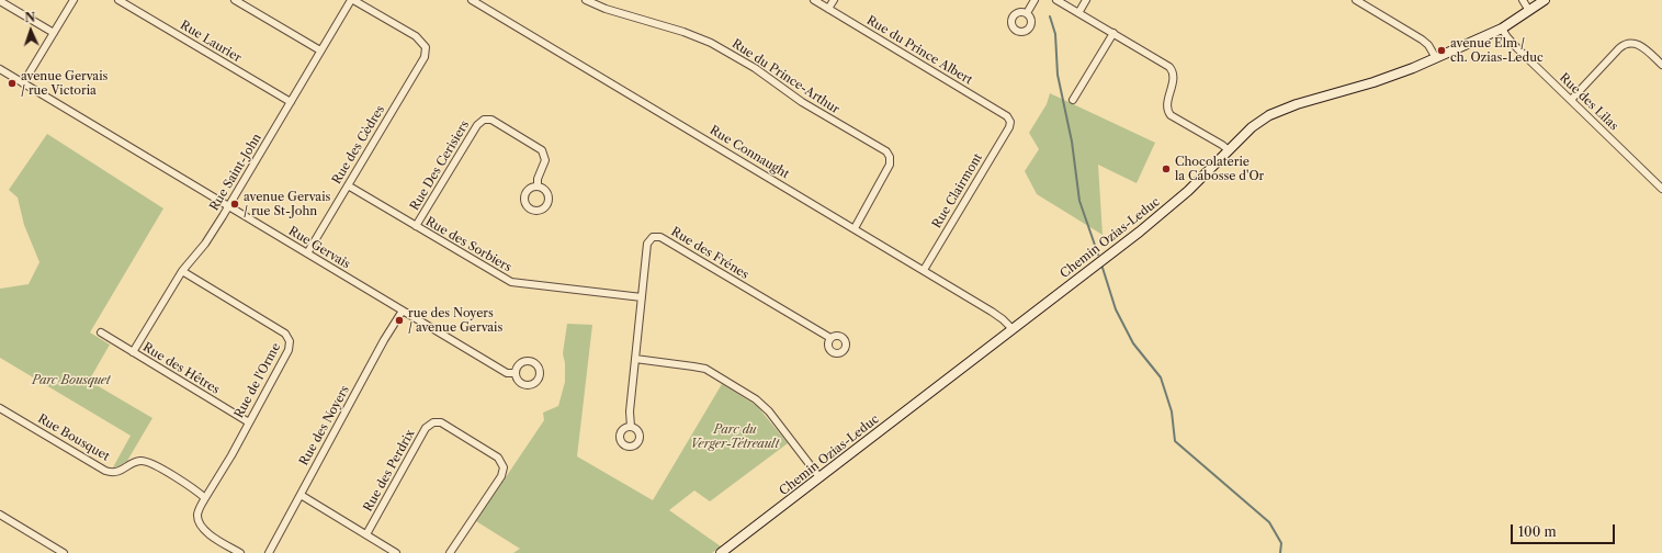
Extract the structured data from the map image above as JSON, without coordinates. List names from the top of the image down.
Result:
{
  "streets": {
    "street": [
      "Rue Laurier",
      "Rue du Prince Albert",
      "Rue du Prince-Arthur",
      "Rue des Lilas",
      "Rue des Cèdres",
      "Rue Connaught",
      "Rue Des Cerisiers",
      "Rue Saint-John",
      "Rue Clairmont",
      "Chemin Ozias-Leduc",
      "Rue des Sorbiers",
      "Rue Gervais",
      "Rue des Frénes",
      "Rue des Hêtres",
      "Rue de l'Orme",
      "Rue des Noyers",
      "Rue Bousquet",
      "Rue des Perdrix"
    ]
  },
  "crossings": [
    ["Rue Laurier", "Rue Saint-John"],
    ["Rue du Prince Albert", "Rue Clairmont"],
    ["Rue du Prince-Arthur", "Rue Connaught"],
    ["Rue des Lilas", "Chemin Ozias-Leduc"],
    ["Rue des Cèdres", "Rue Saint-John"],
    ["Rue des Cèdres", "Rue des Sorbiers"],
    ["Rue des Cèdres", "Rue Gervais"],
    ["Rue Connaught", "Rue Clairmont"],
    ["Rue Connaught", "Chemin Ozias-Leduc"],
    ["Rue Des Cerisiers", "Rue des Sorbiers"],
    ["Rue Saint-John", "Rue Gervais"],
    ["Rue Saint-John", "Rue des Hêtres"],
    ["Rue Saint-John", "Rue de l'Orme"],
    ["Rue des Sorbiers", "Rue des Frénes"],
    ["Rue Gervais", "Rue des Noyers"],
    ["Rue des Hêtres", "Rue de l'Orme"],
    ["Rue de l'Orme", "Rue Bousquet"]
  ],
  "parks": ["Parc Bousquet", "Parc du Verger-Tétreault"],
  "places": [
    "avenue Elm / ch. Ozias-Leduc",
    "avenue Gervais / rue Victoria",
    "Chocolaterie la Cabosse d'Or",
    "avenue Gervais / rue St-John",
    "rue des Noyers / avenue Gervais"
  ],
  "scale_bar": "100 m",
  "north": "top"
}
